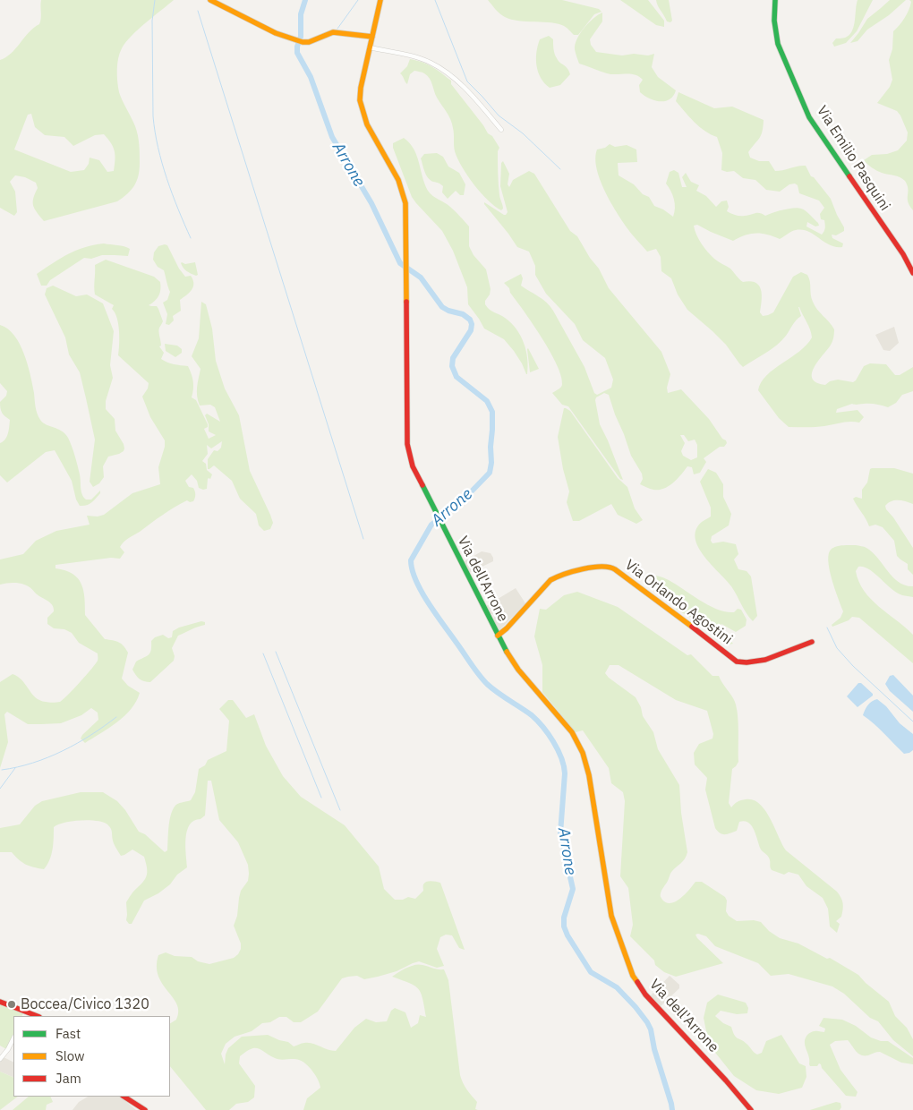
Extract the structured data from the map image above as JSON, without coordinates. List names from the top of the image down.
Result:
{
  "streets": {
    "street": ["Via Emilio Pasquini", "Via dell'Arrone", "Via Orlando Agostini"]
  },
  "crossings": [
    ["Via dell'Arrone", "Via Orlando Agostini"]
  ],
  "water": ["Arrone"],
  "places": ["Boccea/Civico 1320"],
  "legend": ["Fast", "Slow", "Jam"]
}
